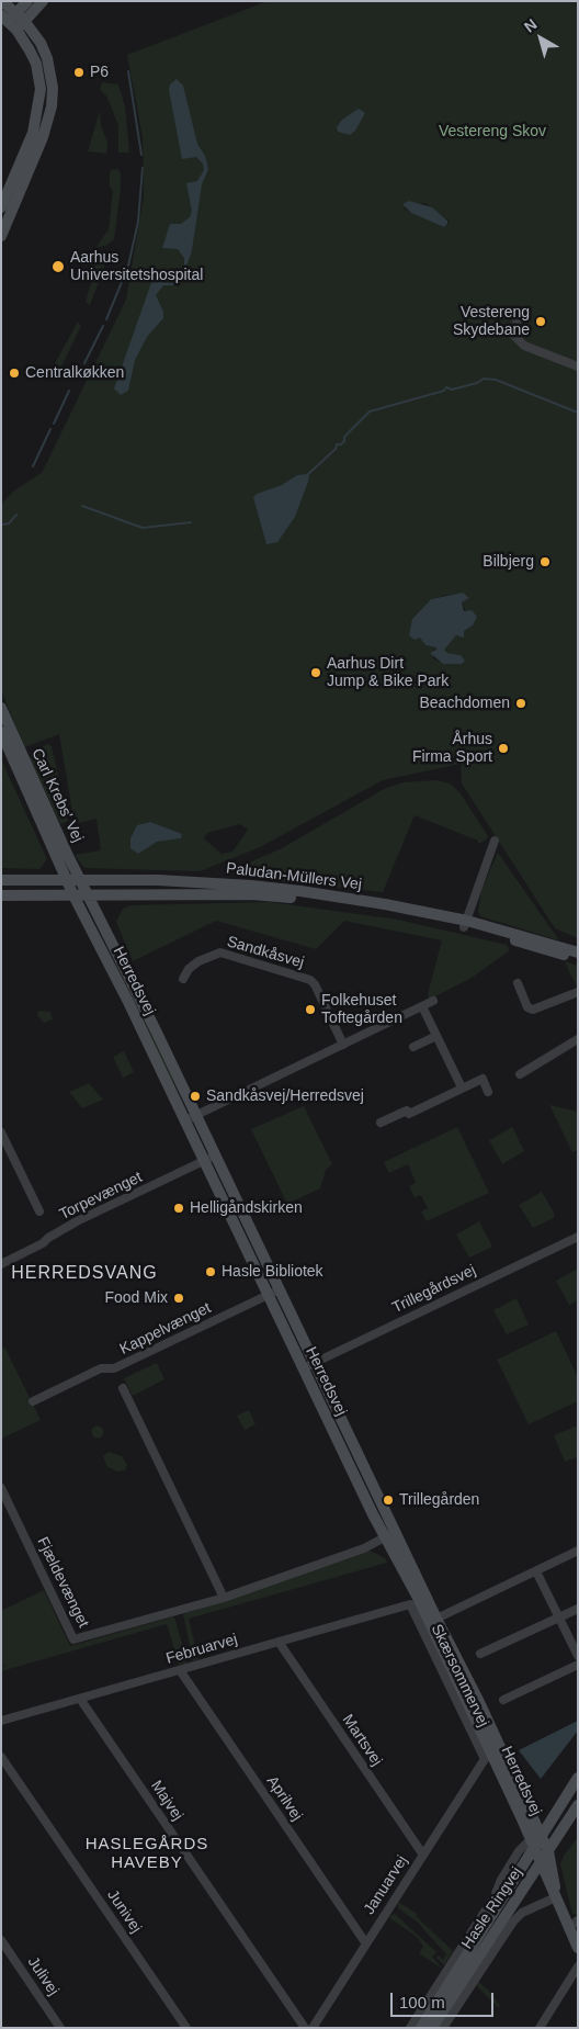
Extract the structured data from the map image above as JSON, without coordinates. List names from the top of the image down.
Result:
{
  "streets": {
    "street": [
      "Carl Krebs' Vej",
      "Paludan-Müllers Vej",
      "Sandkåsvej",
      "Herredsvej",
      "Torpevænget",
      "Trillegårdsvej",
      "Kappelvænget",
      "Fjældevænget",
      "Februarvej",
      "Skærsommervej",
      "Martsvej",
      "Aprilvej",
      "Majvej",
      "Januarvej",
      "Hasle Ringvej",
      "Junivej",
      "Julivej"
    ]
  },
  "crossings": [
    ["Carl Krebs' Vej", "Paludan-Müllers Vej"],
    ["Carl Krebs' Vej", "Herredsvej"],
    ["Paludan-Müllers Vej", "Herredsvej"],
    ["Herredsvej", "Torpevænget"],
    ["Herredsvej", "Trillegårdsvej"],
    ["Herredsvej", "Kappelvænget"],
    ["Herredsvej", "Fjældevænget"],
    ["Herredsvej", "Hasle Ringvej"],
    ["Februarvej", "Skærsommervej"],
    ["Februarvej", "Martsvej"],
    ["Februarvej", "Aprilvej"],
    ["Februarvej", "Majvej"],
    ["Skærsommervej", "Januarvej"],
    ["Martsvej", "Januarvej"],
    ["Aprilvej", "Januarvej"]
  ],
  "districts": ["HERREDSVANG", "HASLEGÅRDS HAVEBY"],
  "parks": ["Vestereng Skov"],
  "places": [
    "P6",
    "Aarhus Universitetshospital",
    "Vestereng Skydebane",
    "Centralkøkken",
    "Bilbjerg",
    "Aarhus Dirt Jump & Bike Park",
    "Beachdomen",
    "Århus Firma Sport",
    "Folkehuset Toftegården",
    "Sandkåsvej/Herredsvej",
    "Helligåndskirken",
    "Hasle Bibliotek",
    "Food Mix",
    "Trillegården"
  ],
  "scale_bar": "100 m",
  "north": "top left"
}
